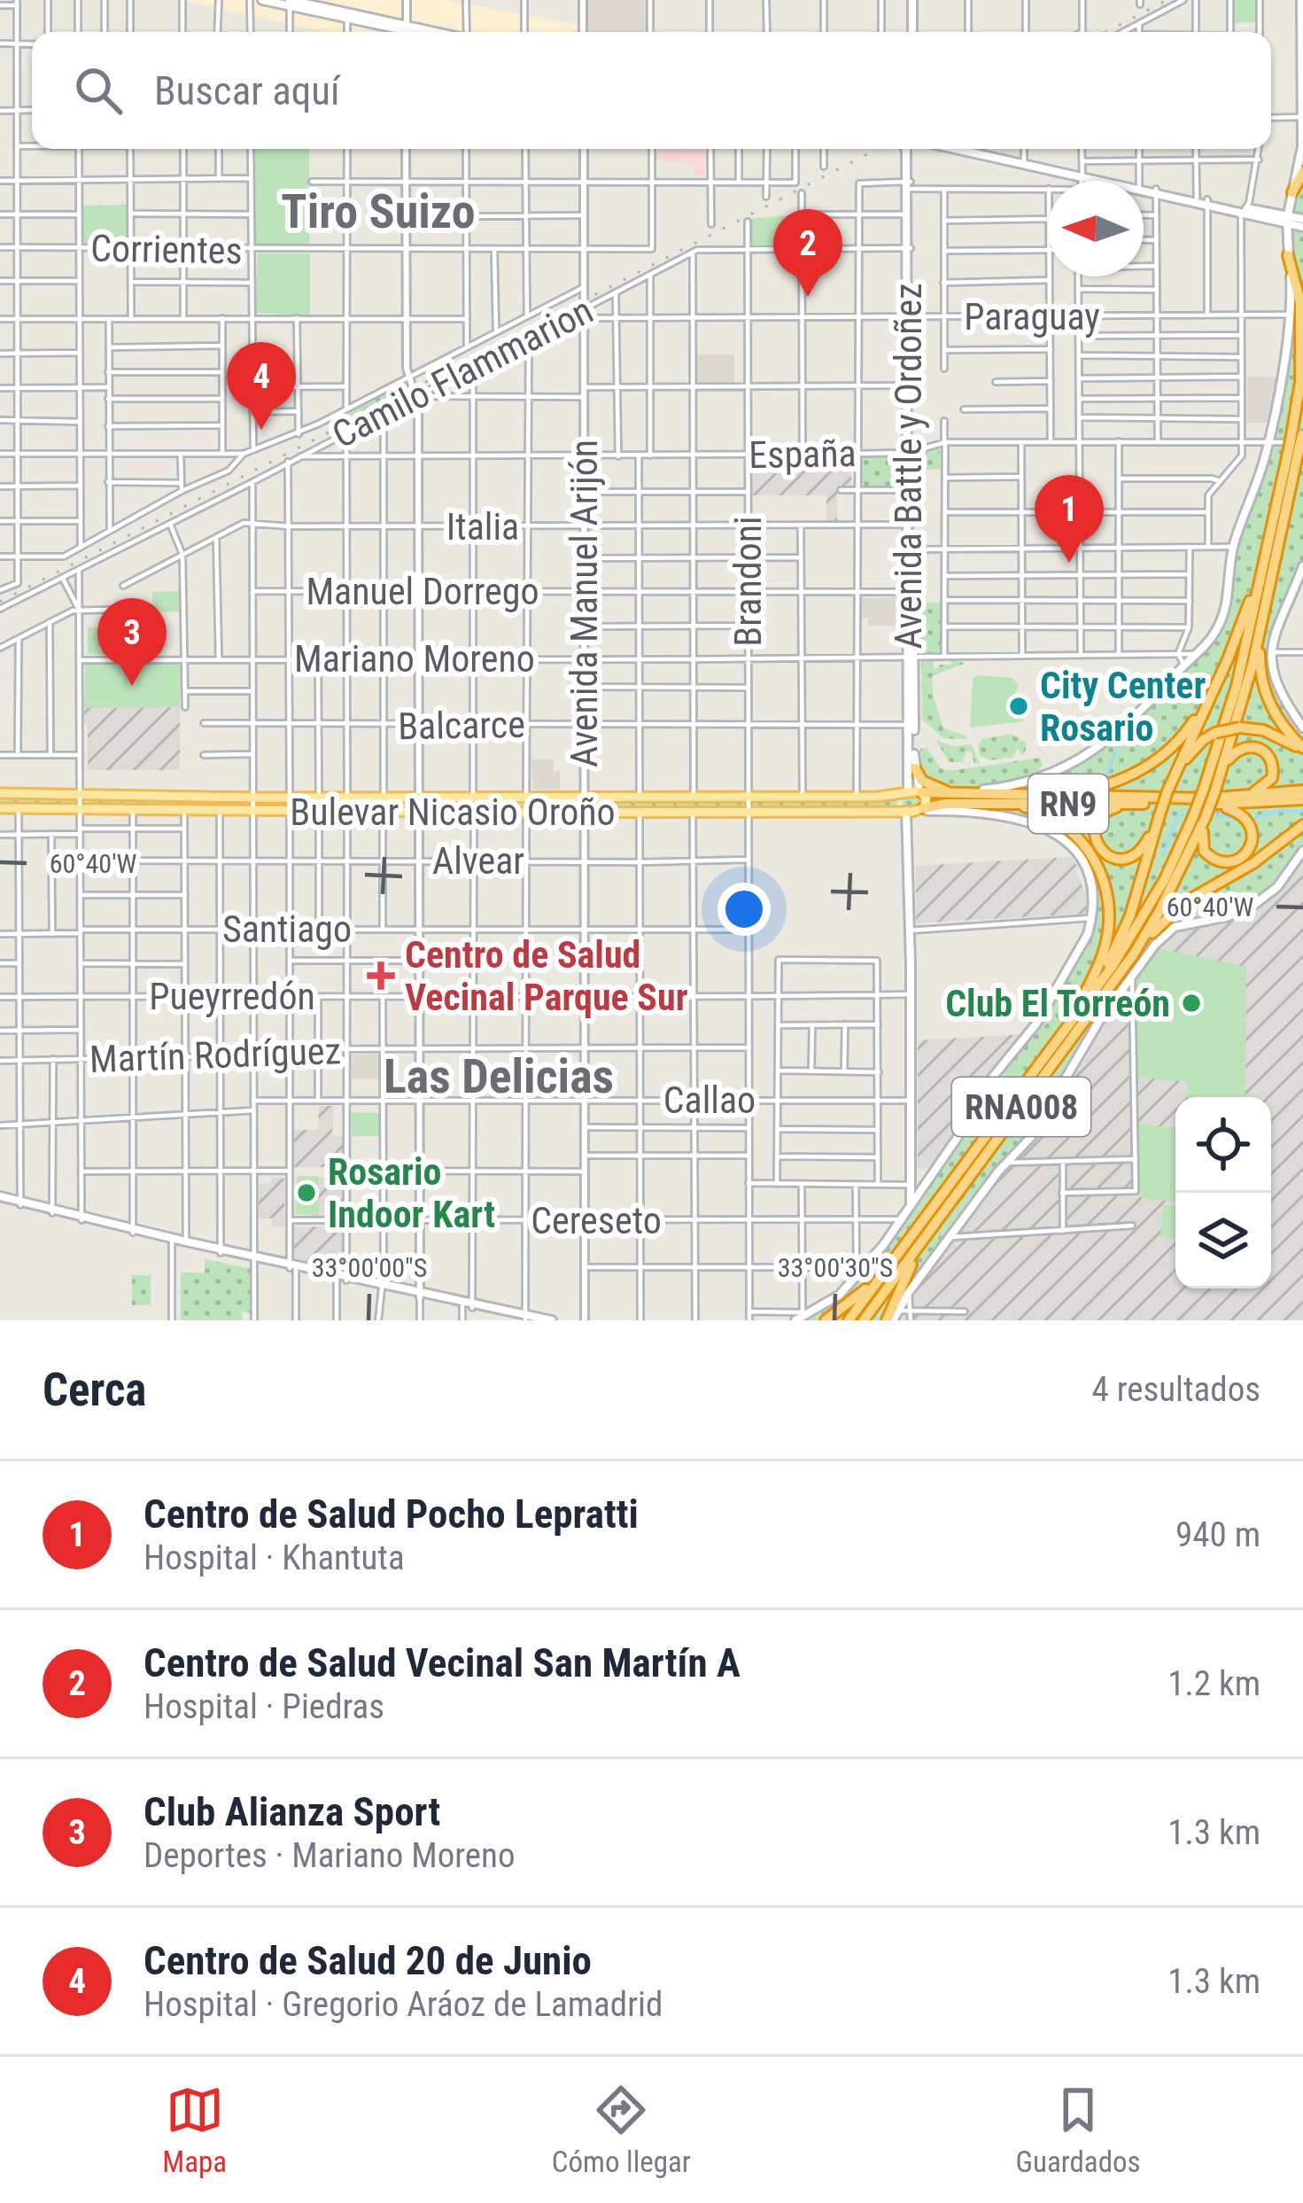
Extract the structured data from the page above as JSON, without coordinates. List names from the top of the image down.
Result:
{
  "streets": {
    "highway": ["RN9", "RNA008"],
    "main road": ["Avenida Battle y Ordoñez", "Bulevar Nicasio Oroño"],
    "street": [
      "Corrientes",
      "Paraguay",
      "Camilo Flammarion",
      "España",
      "Italia",
      "Brandoni",
      "Manuel Dorrego",
      "Avenida Manuel Arijón",
      "Mariano Moreno",
      "Balcarce",
      "Alvear",
      "Santiago",
      "Pueyrredón",
      "Martín Rodríguez",
      "Callao",
      "Cereseto"
    ]
  },
  "crossings": [
    ["Corrientes", "Avenida Manuel Arijón"],
    ["Paraguay", "Avenida Battle y Ordoñez"],
    ["Paraguay", "Brandoni"],
    ["Paraguay", "Avenida Manuel Arijón"],
    ["Camilo Flammarion", "España"],
    ["Camilo Flammarion", "Avenida Manuel Arijón"],
    ["España", "Avenida Battle y Ordoñez"],
    ["España", "Brandoni"],
    ["España", "Avenida Manuel Arijón"],
    ["España", "RNA008"],
    ["Avenida Battle y Ordoñez", "Italia"],
    ["Avenida Battle y Ordoñez", "Manuel Dorrego"],
    ["Avenida Battle y Ordoñez", "Mariano Moreno"],
    ["Avenida Battle y Ordoñez", "Balcarce"],
    ["Avenida Battle y Ordoñez", "RN9"],
    ["Avenida Battle y Ordoñez", "Bulevar Nicasio Oroño"],
    ["Italia", "Brandoni"],
    ["Italia", "Avenida Manuel Arijón"],
    ["Brandoni", "Manuel Dorrego"],
    ["Brandoni", "Mariano Moreno"],
    ["Brandoni", "Balcarce"],
    ["Brandoni", "Bulevar Nicasio Oroño"],
    ["Brandoni", "Alvear"],
    ["Brandoni", "Santiago"],
    ["Brandoni", "Pueyrredón"],
    ["Brandoni", "Martín Rodríguez"],
    ["Brandoni", "Callao"],
    ["Brandoni", "Cereseto"],
    ["Manuel Dorrego", "Avenida Manuel Arijón"],
    ["Avenida Manuel Arijón", "Mariano Moreno"],
    ["Avenida Manuel Arijón", "Balcarce"],
    ["Avenida Manuel Arijón", "Bulevar Nicasio Oroño"],
    ["Avenida Manuel Arijón", "Alvear"],
    ["Avenida Manuel Arijón", "Santiago"],
    ["Avenida Manuel Arijón", "Pueyrredón"],
    ["Avenida Manuel Arijón", "Martín Rodríguez"],
    ["Avenida Manuel Arijón", "Callao"],
    ["Avenida Manuel Arijón", "Cereseto"],
    ["RN9", "Bulevar Nicasio Oroño"]
  ],
  "districts": ["Tiro Suizo", "Las Delicias"],
  "places": {
    "other": ["City Center Rosario", "Club El Torreón", "Rosario Indoor Kart"],
    "health": ["Centro de Salud Vecinal Parque Sur"]
  },
  "north": "left",
  "page": {
    "search": "Buscar aquí",
    "pins": [
      "2",
      "4",
      "1",
      "3"
    ],
    "heading": ["Cerca", "4 resultados"],
    "list": [
      {
        "mark": "1",
        "name": "Centro de Salud Pocho Lepratti",
        "note": "Hospital · Khantuta",
        "value": "940 m"
      },
      {
        "mark": "2",
        "name": "Centro de Salud Vecinal San Martín A",
        "note": "Hospital · Piedras",
        "value": "1.2 km"
      },
      {
        "mark": "3",
        "name": "Club Alianza Sport",
        "note": "Deportes · Mariano Moreno",
        "value": "1.3 km"
      },
      {
        "mark": "4",
        "name": "Centro de Salud 20 de Junio",
        "note": "Hospital · Gregorio Aráoz de Lamadrid",
        "value": "1.3 km"
      }
    ],
    "nav": ["Mapa", "Cómo llegar", "Guardados"]
  },
  "coordinates": ["60°40'W", "33°00'00\"S", "33°00'30\"S"]
}
